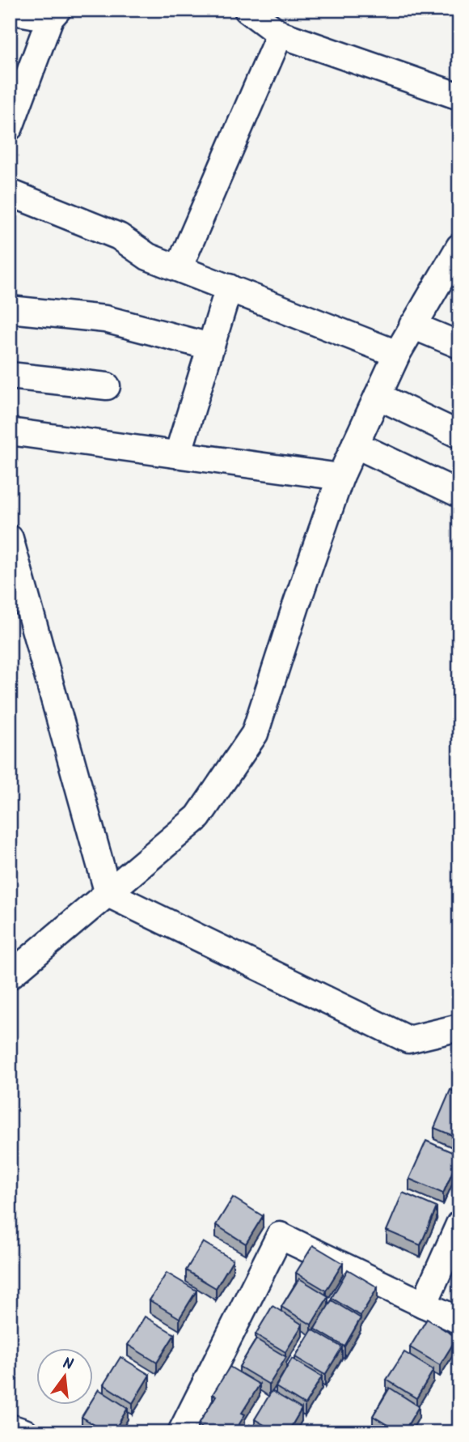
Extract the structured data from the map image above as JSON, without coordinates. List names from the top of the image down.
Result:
{
  "north": "top"
}
